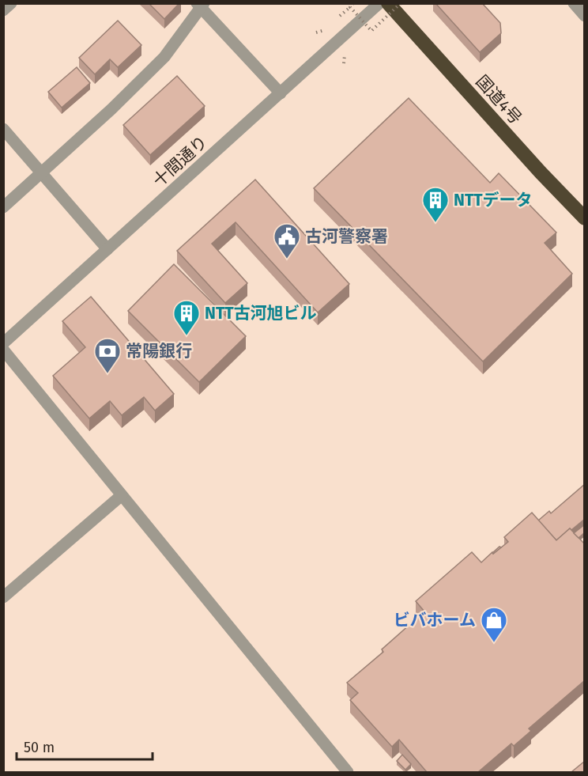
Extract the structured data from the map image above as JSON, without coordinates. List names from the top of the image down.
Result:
{
  "streets": {
    "highway": ["国道4号"],
    "street": ["十間通り"]
  },
  "places": {
    "building": ["NTTデータ", "NTT古河旭ビル"],
    "public building": ["古河警察署"],
    "bank": ["常陽銀行"],
    "shop": ["ビバホーム"]
  },
  "scale_bar": "50 m"
}
